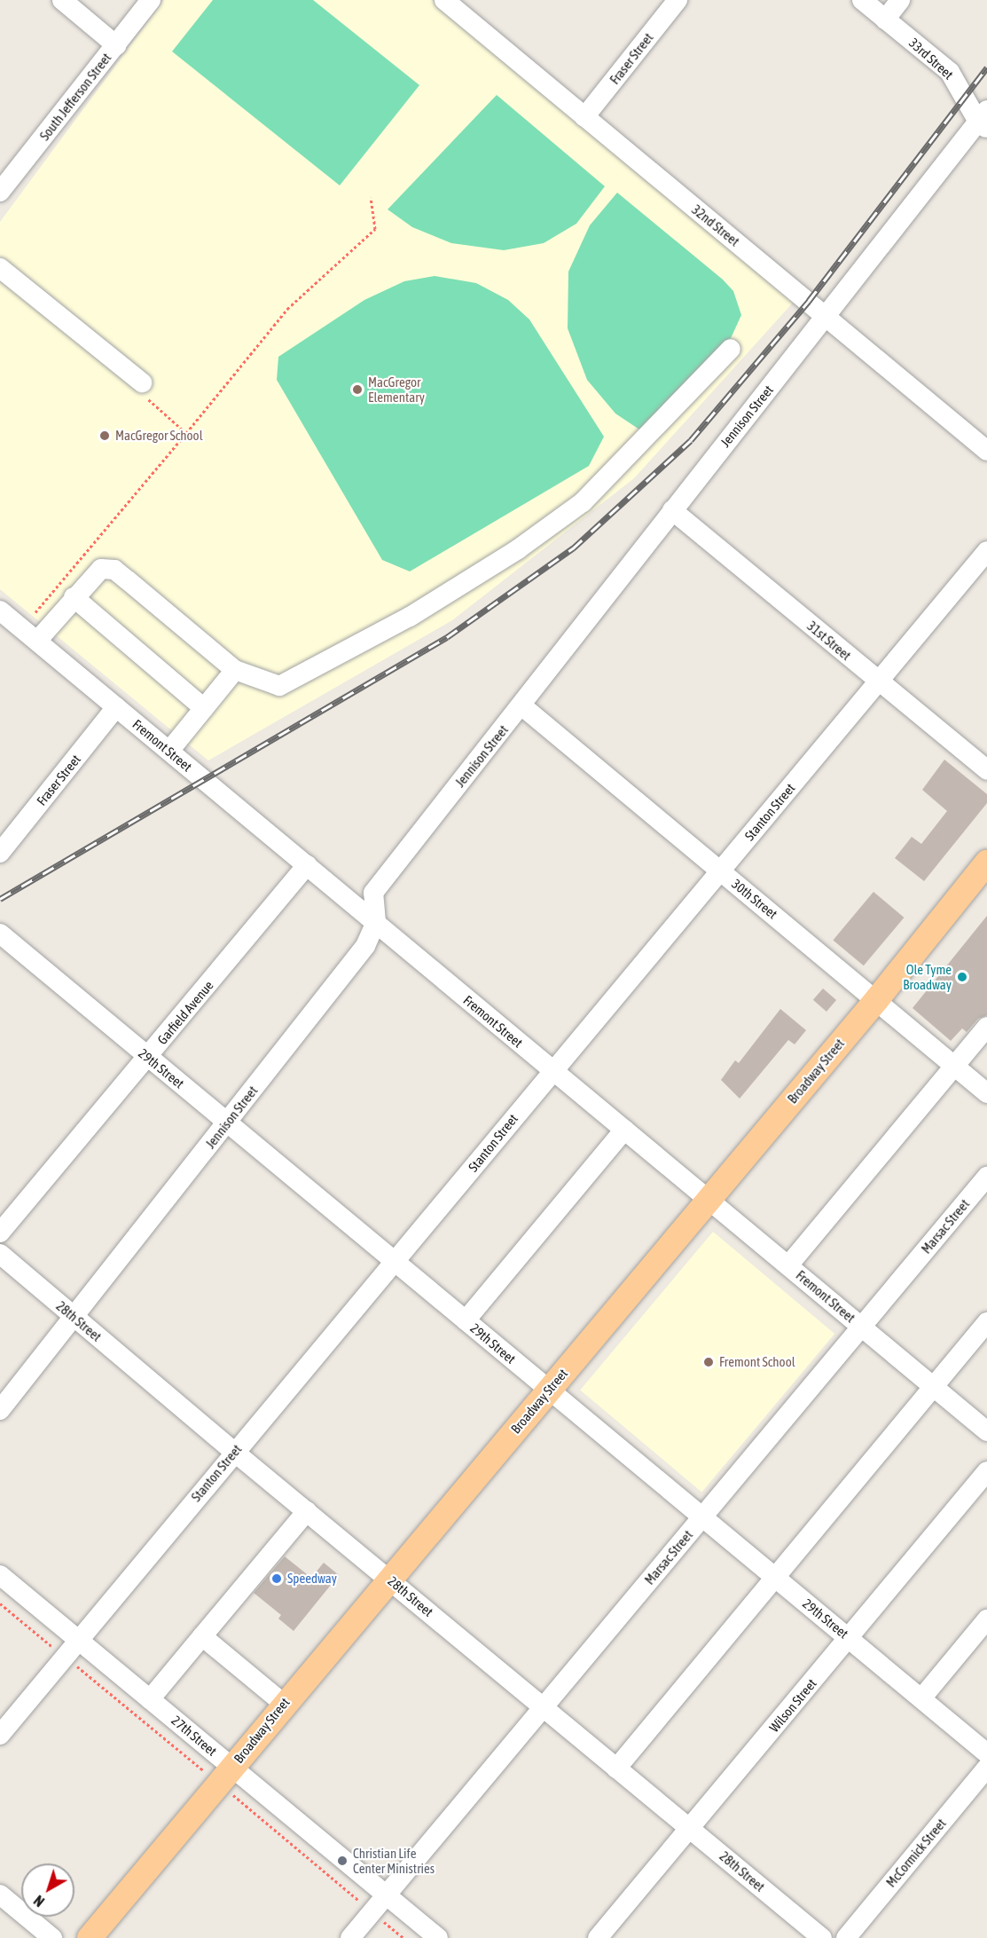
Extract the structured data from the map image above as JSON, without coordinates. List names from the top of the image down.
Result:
{
  "streets": {
    "main road": ["Broadway Street"],
    "street": [
      "Fraser Street",
      "33rd Street",
      "South Jefferson Street",
      "32nd Street",
      "Jennison Street",
      "31st Street",
      "Fremont Street",
      "Stanton Street",
      "30th Street",
      "Garfield Avenue",
      "29th Street",
      "Marsac Street",
      "28th Street",
      "Wilson Street",
      "27th Street",
      "McCormick Street"
    ]
  },
  "crossings": [
    ["Fraser Street", "32nd Street"],
    ["Fraser Street", "Fremont Street"],
    ["33rd Street", "Jennison Street"],
    ["32nd Street", "Jennison Street"],
    ["Jennison Street", "31st Street"],
    ["Jennison Street", "Fremont Street"],
    ["Jennison Street", "30th Street"],
    ["Jennison Street", "29th Street"],
    ["Jennison Street", "28th Street"],
    ["31st Street", "Stanton Street"],
    ["Fremont Street", "Stanton Street"],
    ["Fremont Street", "Garfield Avenue"],
    ["Fremont Street", "Broadway Street"],
    ["Fremont Street", "Marsac Street"],
    ["Stanton Street", "30th Street"],
    ["Stanton Street", "29th Street"],
    ["Stanton Street", "28th Street"],
    ["Stanton Street", "27th Street"],
    ["30th Street", "Broadway Street"],
    ["Garfield Avenue", "29th Street"],
    ["29th Street", "Broadway Street"],
    ["29th Street", "Marsac Street"],
    ["29th Street", "Wilson Street"],
    ["Broadway Street", "28th Street"],
    ["Broadway Street", "27th Street"],
    ["Marsac Street", "28th Street"],
    ["Marsac Street", "27th Street"],
    ["28th Street", "Wilson Street"]
  ],
  "places": [
    "MacGregor Elementary",
    "MacGregor School",
    "Ole Tyme Broadway",
    "Fremont School",
    "Speedway",
    "Christian Life Center Ministries"
  ],
  "north": "bottom left"
}
